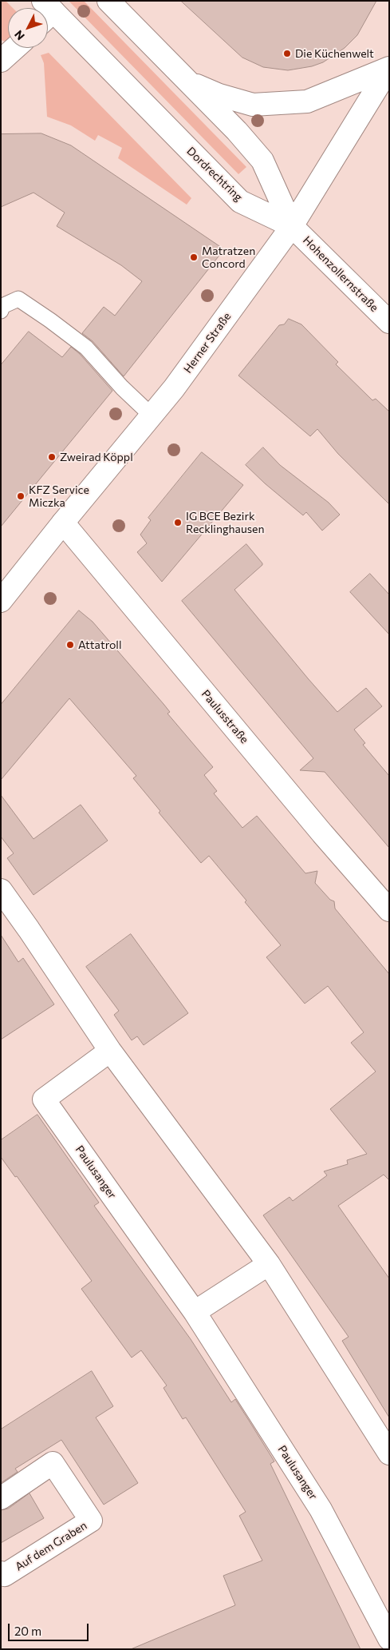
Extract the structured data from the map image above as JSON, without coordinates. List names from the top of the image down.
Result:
{
  "streets": {
    "street": [
      "Dordrechtring",
      "Hohenzollernstraße",
      "Herner Straße",
      "Paulusstraße",
      "Paulusanger",
      "Auf dem Graben"
    ]
  },
  "crossings": [
    ["Dordrechtring", "Hohenzollernstraße"],
    ["Dordrechtring", "Herner Straße"],
    ["Hohenzollernstraße", "Herner Straße"],
    ["Herner Straße", "Paulusstraße"]
  ],
  "places": [
    "Die Küchenwelt",
    "Matratzen Concord",
    "Zweirad Köppl",
    "KFZ Service Miczka",
    "IG BCE Bezirk Recklinghausen",
    "Attatroll"
  ],
  "scale_bar": "20 m",
  "north": "bottom left"
}
